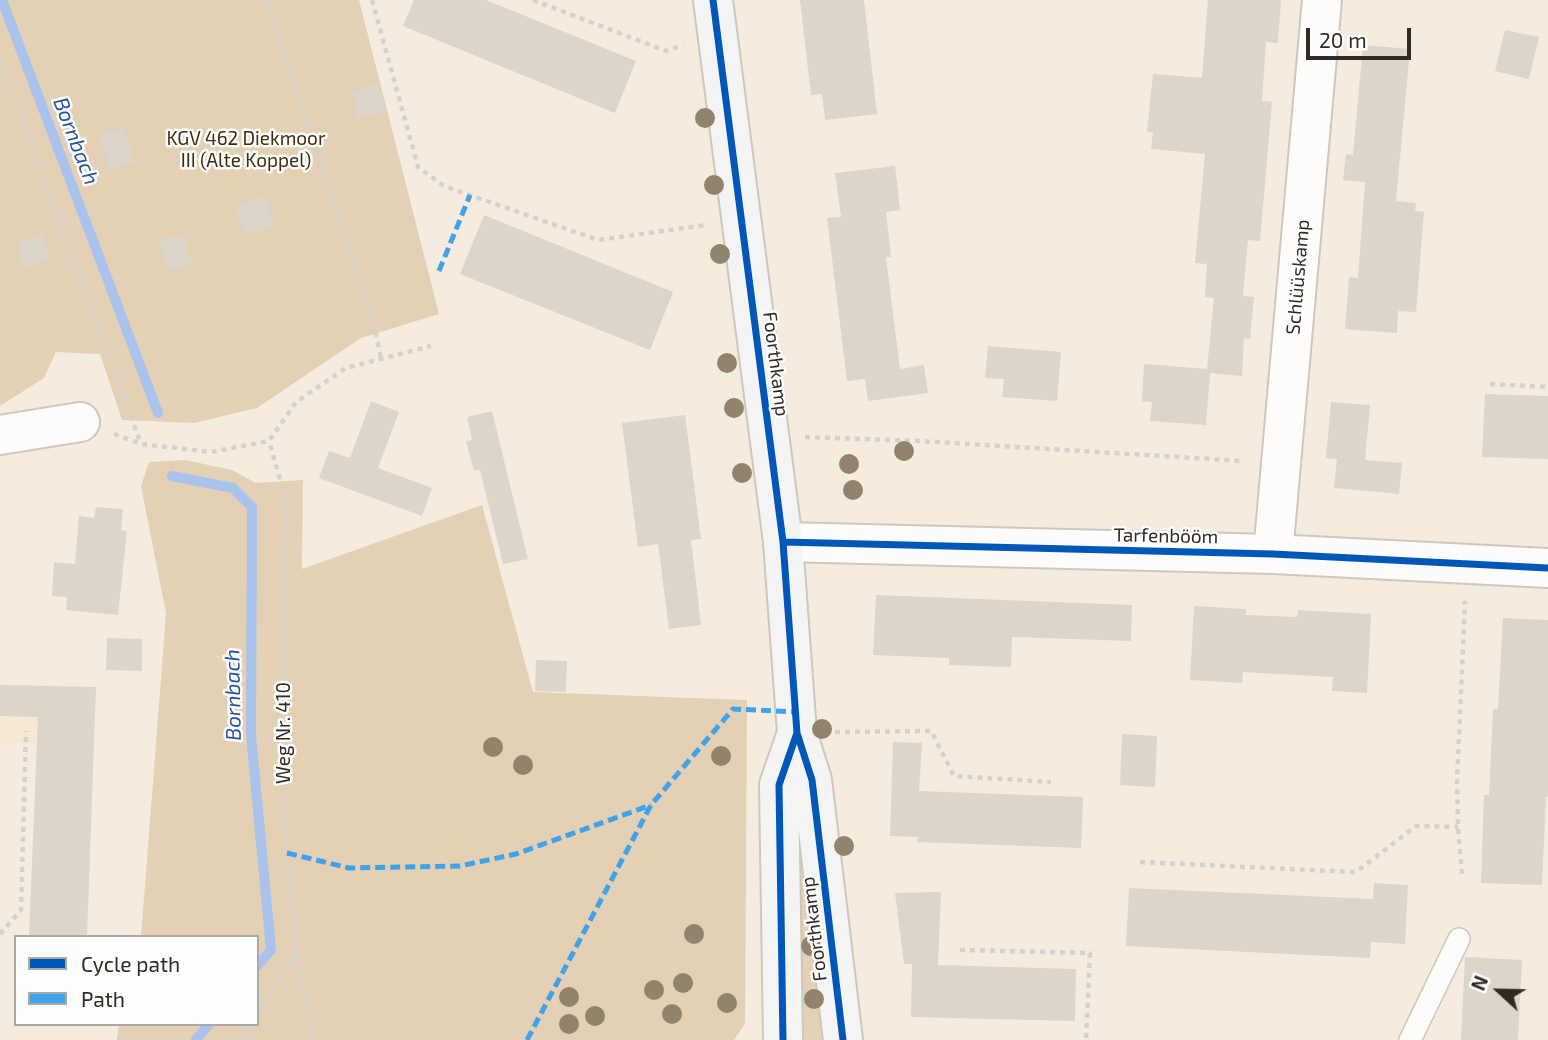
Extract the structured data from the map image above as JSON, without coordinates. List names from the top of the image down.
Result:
{
  "streets": {
    "street": ["Schlüüskamp", "Foorthkamp", "Tarfenbööm"],
    "path": ["Weg Nr. 410"]
  },
  "crossings": [
    ["Schlüüskamp", "Tarfenbööm"],
    ["Foorthkamp", "Tarfenbööm"]
  ],
  "water": ["Bornbach"],
  "parks": ["KGV 462 Diekmoor III (Alte Koppel)"],
  "legend": ["Cycle path", "Path"],
  "scale_bar": "20 m",
  "north": "left"
}
